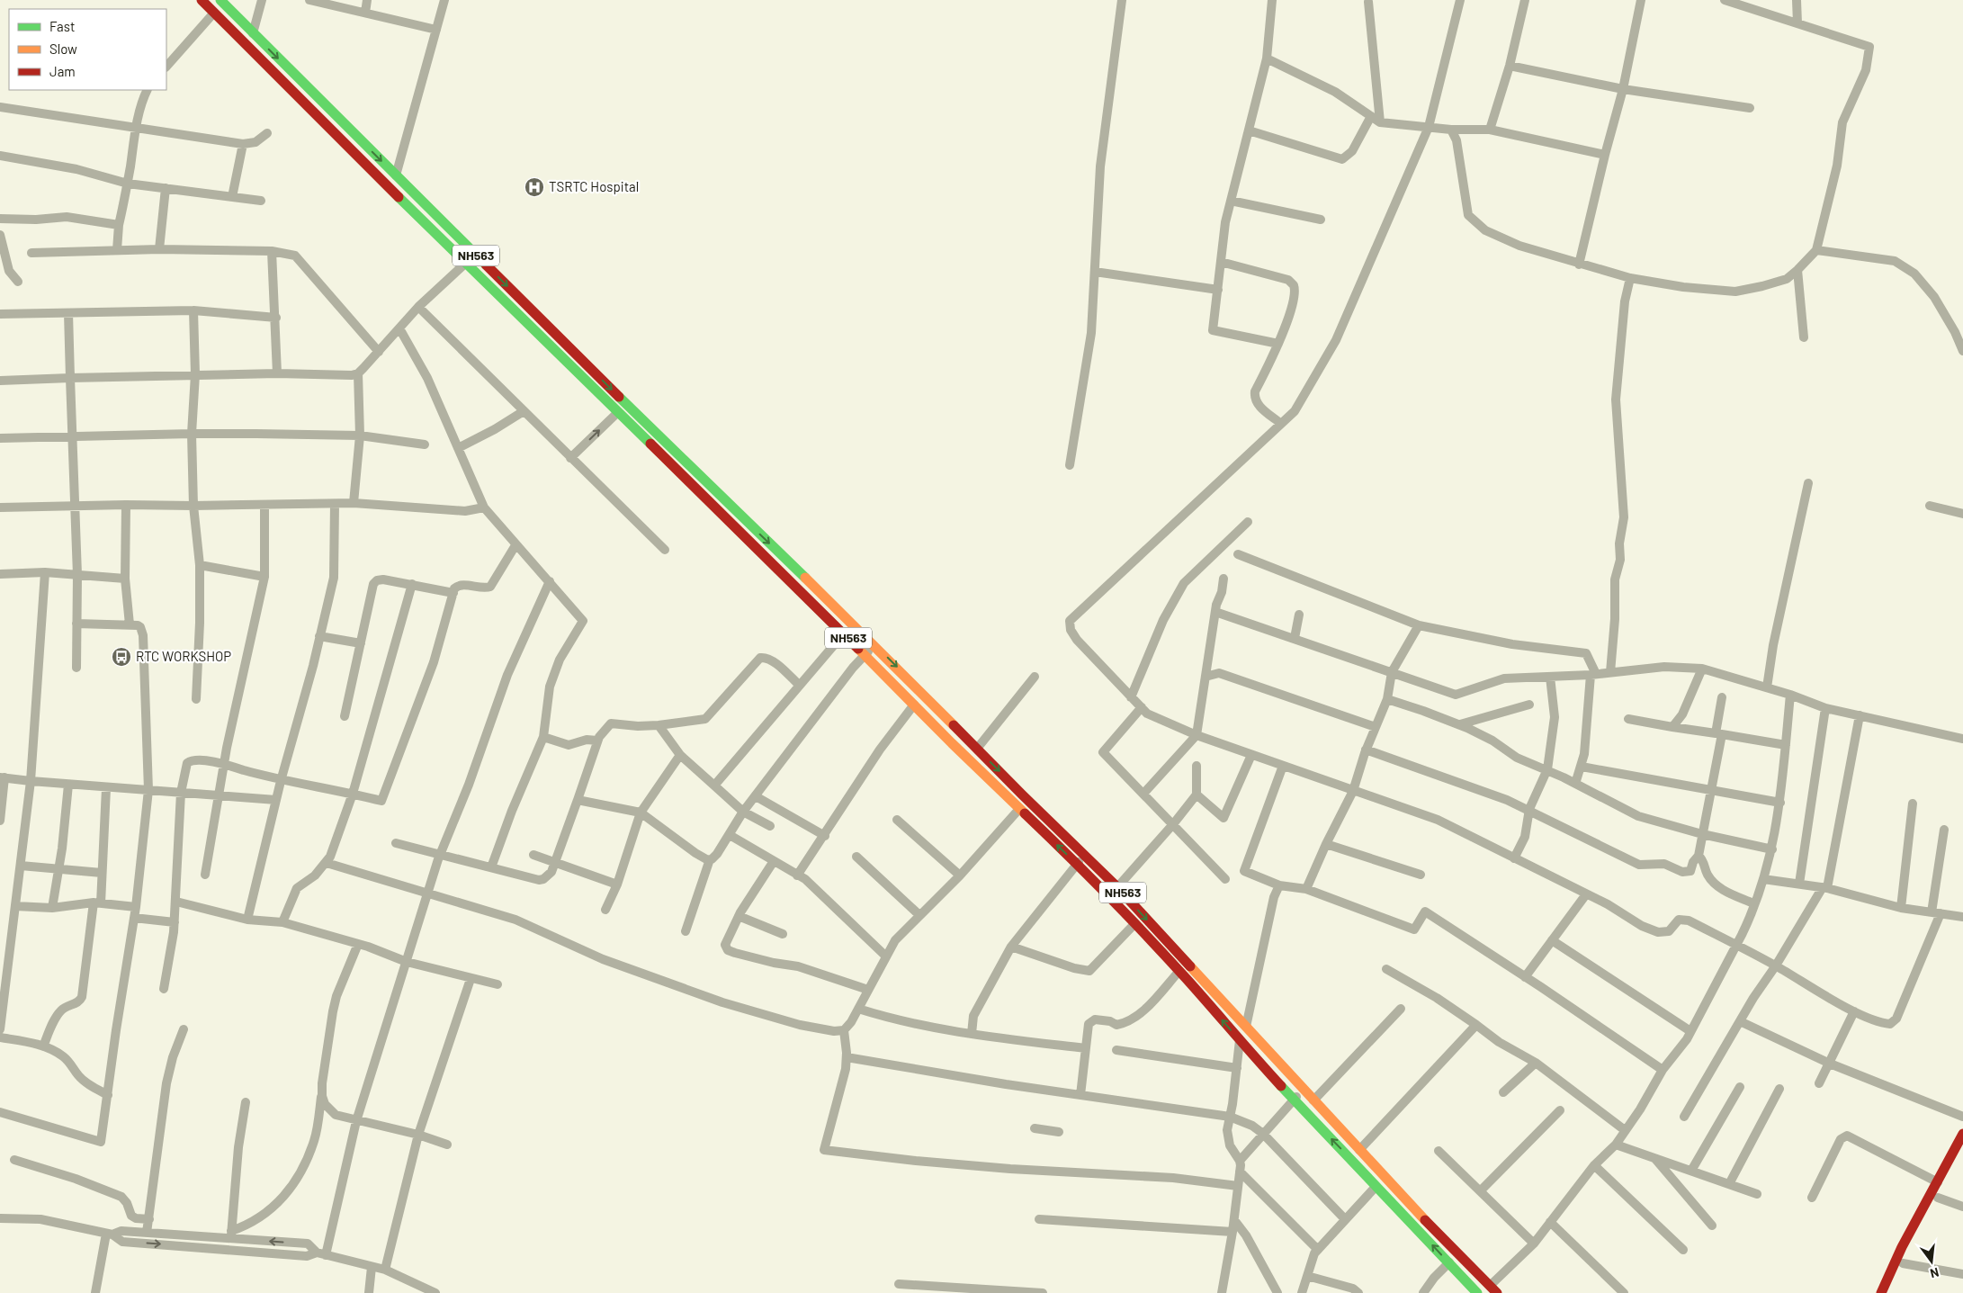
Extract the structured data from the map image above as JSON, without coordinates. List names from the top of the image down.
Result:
{
  "streets": {
    "main road": ["NH563"]
  },
  "places": {
    "hospital": ["TSRTC Hospital"],
    "bus stop": ["RTC WORKSHOP"]
  },
  "legend": ["Fast", "Slow", "Jam"],
  "north": "bottom"
}
